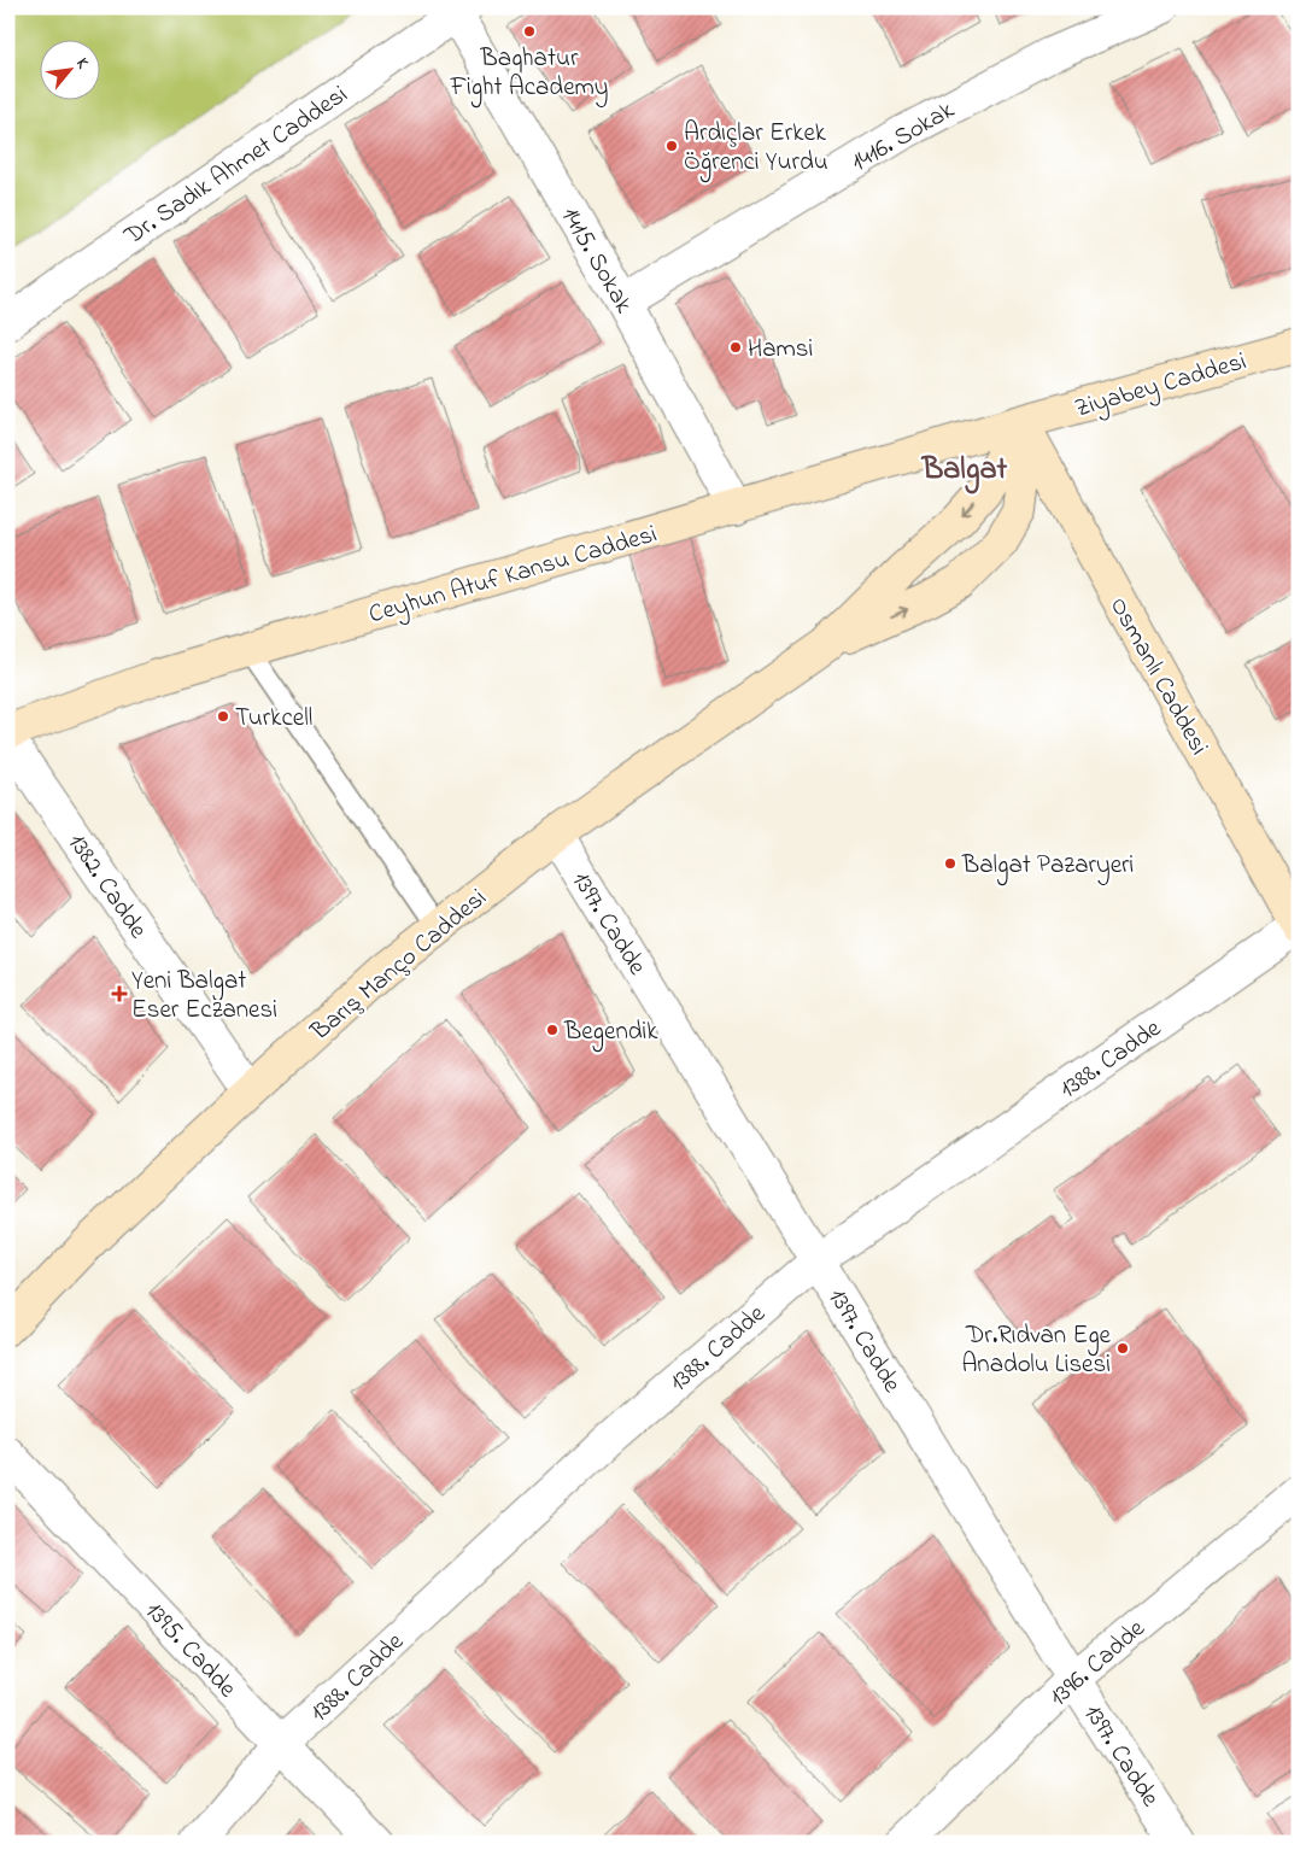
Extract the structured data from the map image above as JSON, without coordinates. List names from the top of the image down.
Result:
{
  "streets": {
    "street": [
      "1416. Sokak",
      "Dr. Sadık Ahmet Caddesi",
      "1415. Sokak",
      "Ziyabey Caddesi",
      "Ceyhun Atuf Kansu Caddesi",
      "Osmanlı Caddesi",
      "1382. Cadde",
      "1397. Cadde",
      "Barış Manço Caddesi",
      "1388. Cadde",
      "1395. Cadde",
      "1396. Cadde"
    ]
  },
  "crossings": [
    ["1416. Sokak", "1415. Sokak"],
    ["Dr. Sadık Ahmet Caddesi", "1415. Sokak"],
    ["1415. Sokak", "Ceyhun Atuf Kansu Caddesi"],
    ["Ziyabey Caddesi", "Ceyhun Atuf Kansu Caddesi"],
    ["Ziyabey Caddesi", "Osmanlı Caddesi"],
    ["Ziyabey Caddesi", "Barış Manço Caddesi"],
    ["Ceyhun Atuf Kansu Caddesi", "Osmanlı Caddesi"],
    ["Ceyhun Atuf Kansu Caddesi", "Barış Manço Caddesi"],
    ["Osmanlı Caddesi", "Barış Manço Caddesi"],
    ["Osmanlı Caddesi", "1388. Cadde"],
    ["1382. Cadde", "Barış Manço Caddesi"],
    ["1397. Cadde", "Barış Manço Caddesi"],
    ["1397. Cadde", "1388. Cadde"],
    ["1397. Cadde", "1396. Cadde"],
    ["1388. Cadde", "1395. Cadde"]
  ],
  "districts": ["Balgat"],
  "places": {
    "other": [
      "Baghatur Fight Academy",
      "Ardıçlar Erkek Öğrenci Yurdu",
      "Hamsi",
      "Turkcell",
      "Balgat Pazaryeri",
      "Begendik",
      "Dr.Rıdvan Ege Anadolu Lisesi"
    ],
    "health": ["Yeni Balgat Eser Eczanesi"]
  },
  "north": "top right"
}
